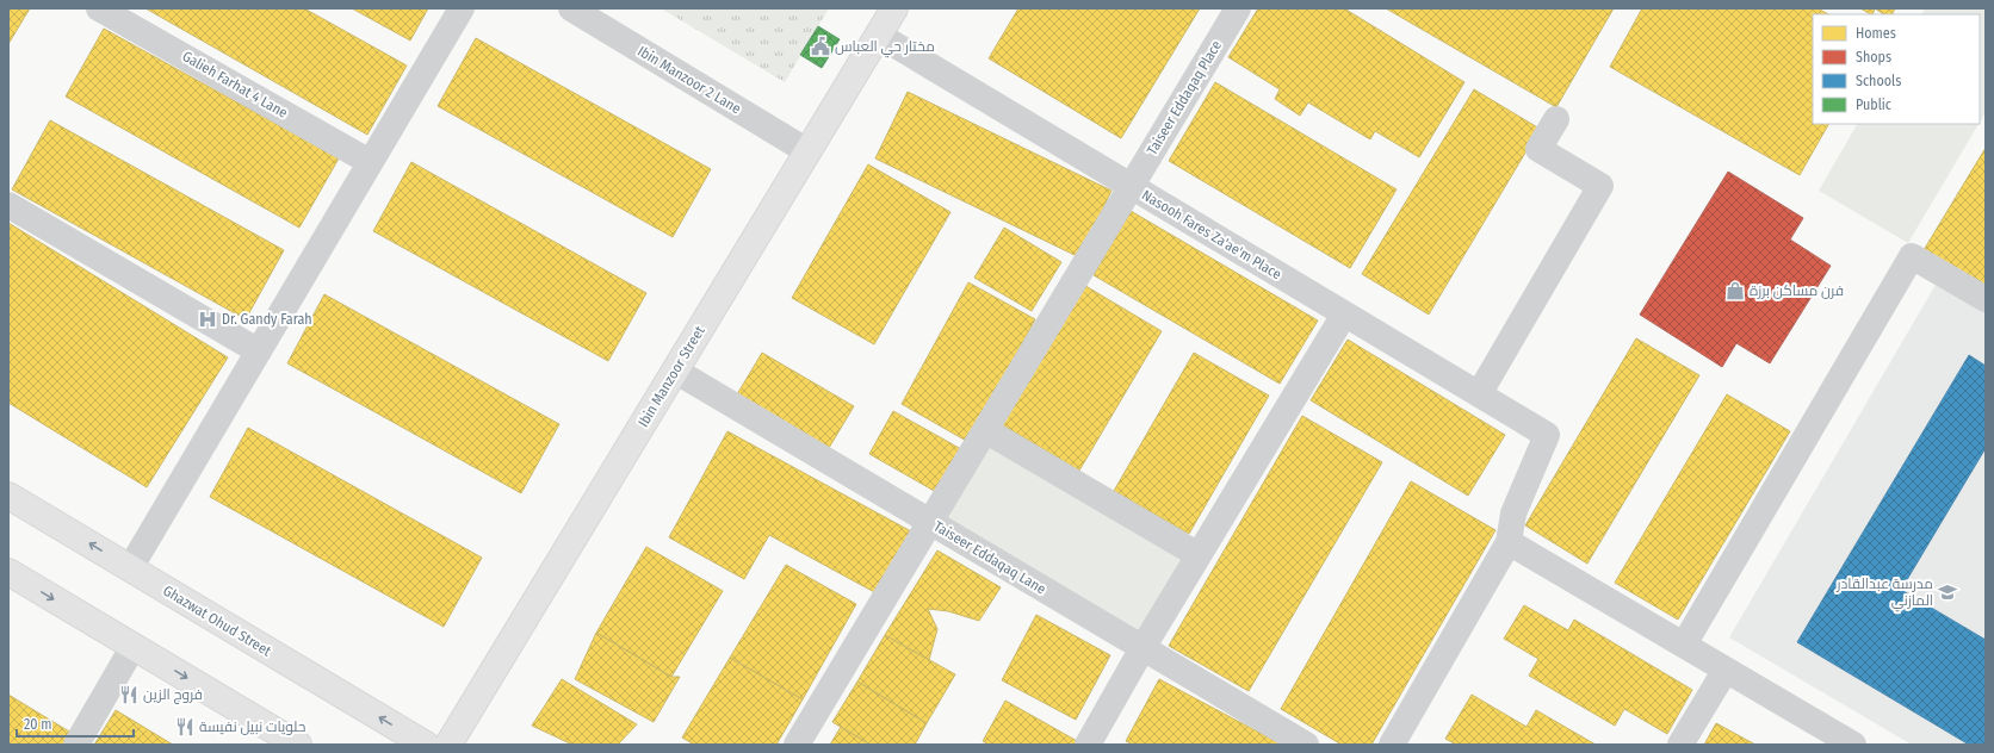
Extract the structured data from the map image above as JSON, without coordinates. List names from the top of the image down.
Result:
{
  "streets": {
    "main road": ["Ibin Manzoor Street", "Ghazwat Ohud Street"],
    "street": [
      "Ibin Manzoor 2 Lane",
      "Galieh Farhat 4 Lane",
      "Taiseer Eddaqaq Place",
      "Nasooh Fares Za'ae'm Place",
      "Taiseer Eddaqaq Lane"
    ]
  },
  "crossings": [
    ["Ibin Manzoor 2 Lane", "Ibin Manzoor Street"],
    ["Taiseer Eddaqaq Place", "Nasooh Fares Za'ae'm Place"],
    ["Taiseer Eddaqaq Place", "Taiseer Eddaqaq Lane"],
    ["Nasooh Fares Za'ae'm Place", "Ibin Manzoor Street"],
    ["Ibin Manzoor Street", "Taiseer Eddaqaq Lane"]
  ],
  "places": {
    "public building": ["مختار حي العباس"],
    "shop": ["فرن مساكن برزة"],
    "hospital": ["Dr. Gandy Farah"],
    "school or university": ["مدرسة عبدالقادر المازني"],
    "restaurant": ["فروج الزين", "حلويات نبيل نفيسة"]
  },
  "legend": [
    "Homes",
    "Shops",
    "Schools",
    "Public"
  ],
  "scale_bar": "20 m"
}
